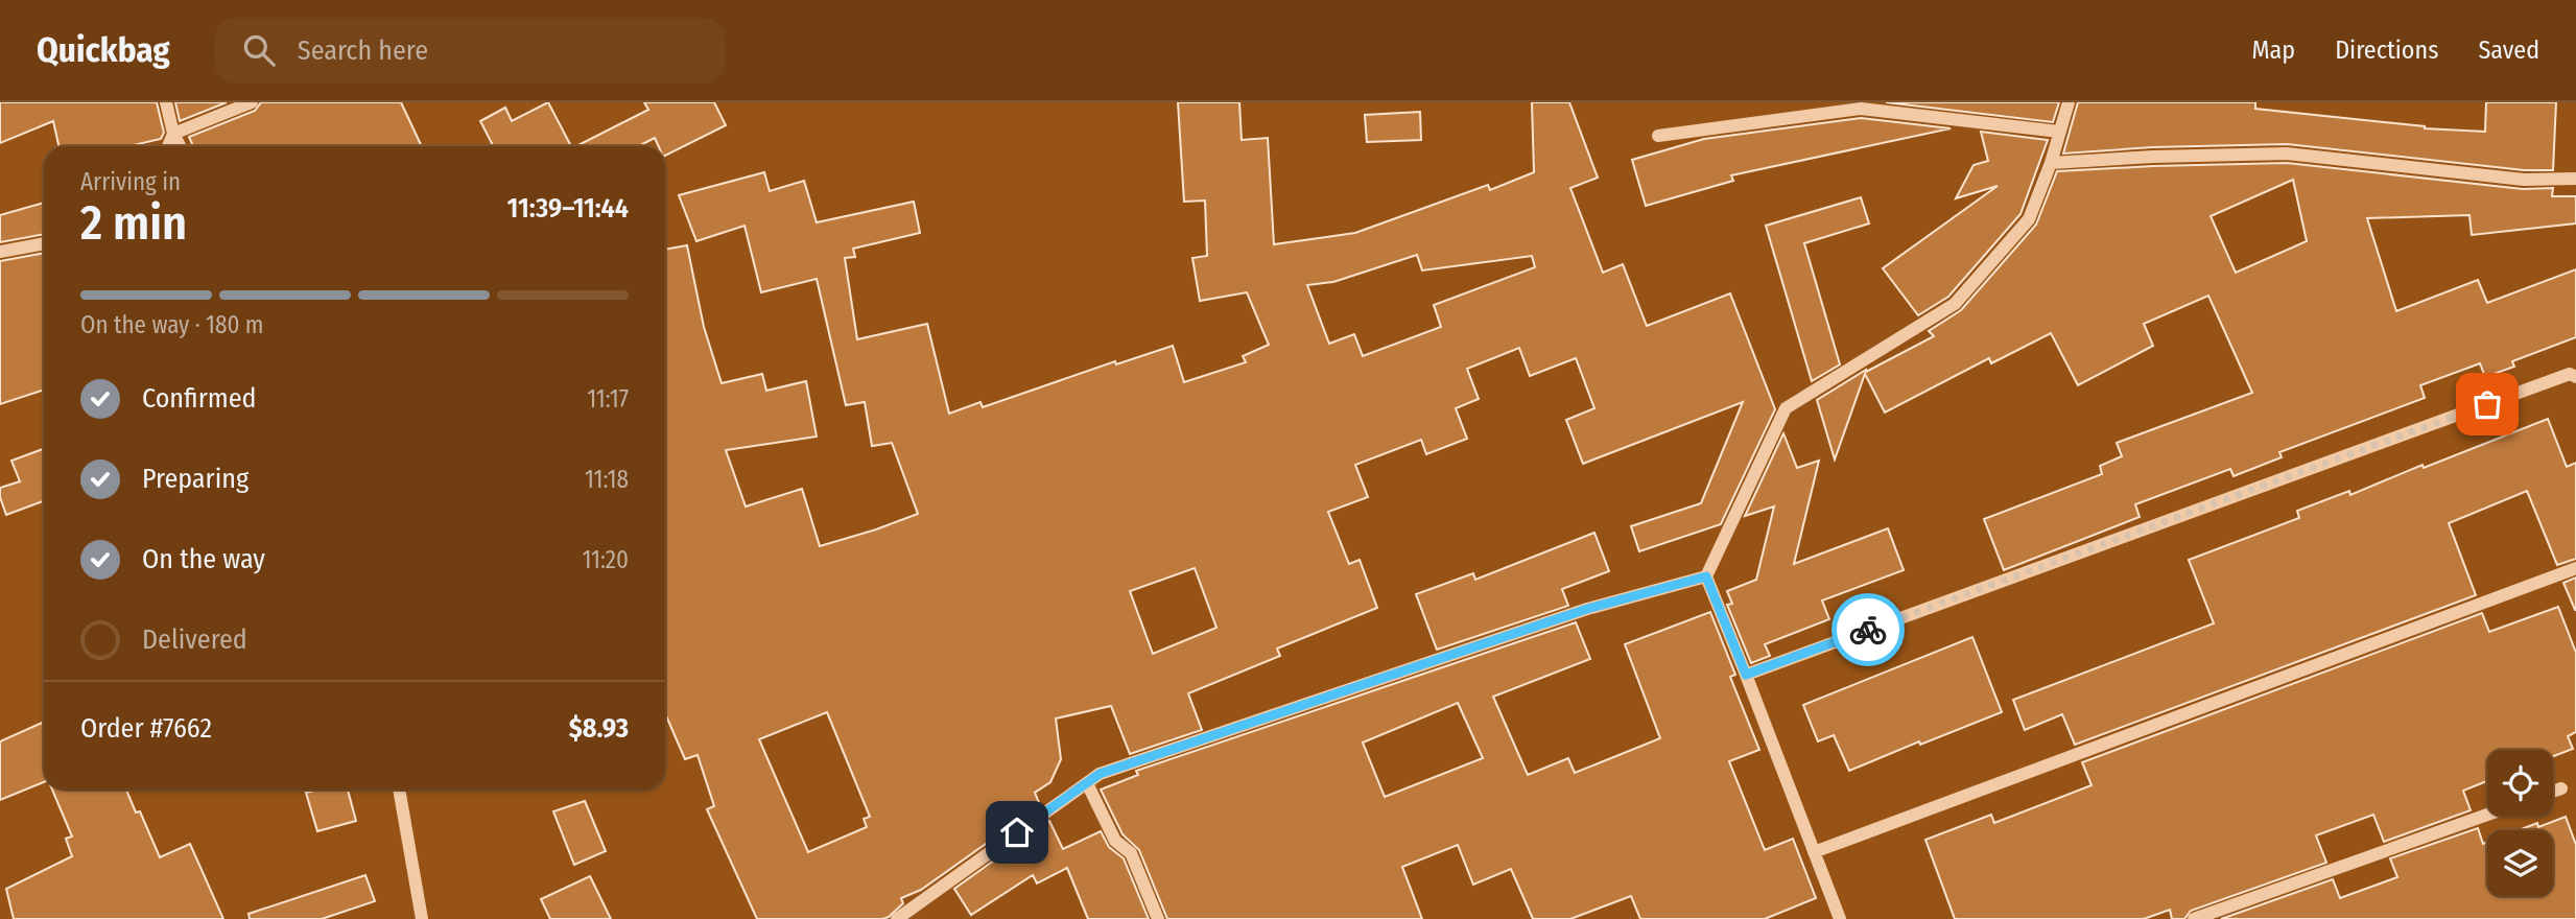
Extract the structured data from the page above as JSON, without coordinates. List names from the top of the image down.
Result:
{
  "page": {
    "header": "Quickbag",
    "search": "Search here",
    "nav": ["Map", "Directions", "Saved"],
    "heading": ["2 min", "Arriving in", "11:39–11:44"],
    "panel": ["Order #7662", "$8.93"],
    "bar": "On the way · 180 m",
    "list": [
      ["Confirmed", "11:17"],
      ["Preparing", "11:18"],
      ["On the way", "11:20"],
      "Delivered"
    ]
  }
}
